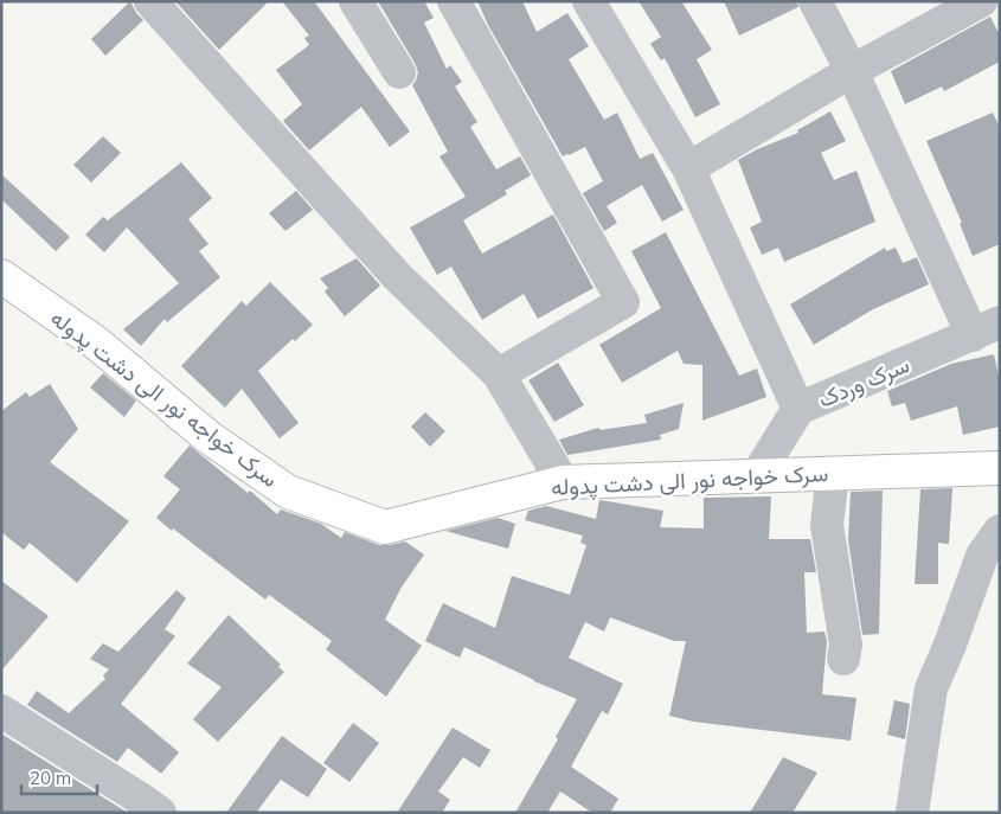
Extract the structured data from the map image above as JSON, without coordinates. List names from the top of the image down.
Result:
{
  "streets": {
    "main road": ["سرک خواجه نور الی دشت پدوله"],
    "street": ["سرک وردک"]
  },
  "crossings": [
    ["سرک وردک", "سرک خواجه نور الی دشت پدوله"]
  ],
  "scale_bar": "20 m"
}
